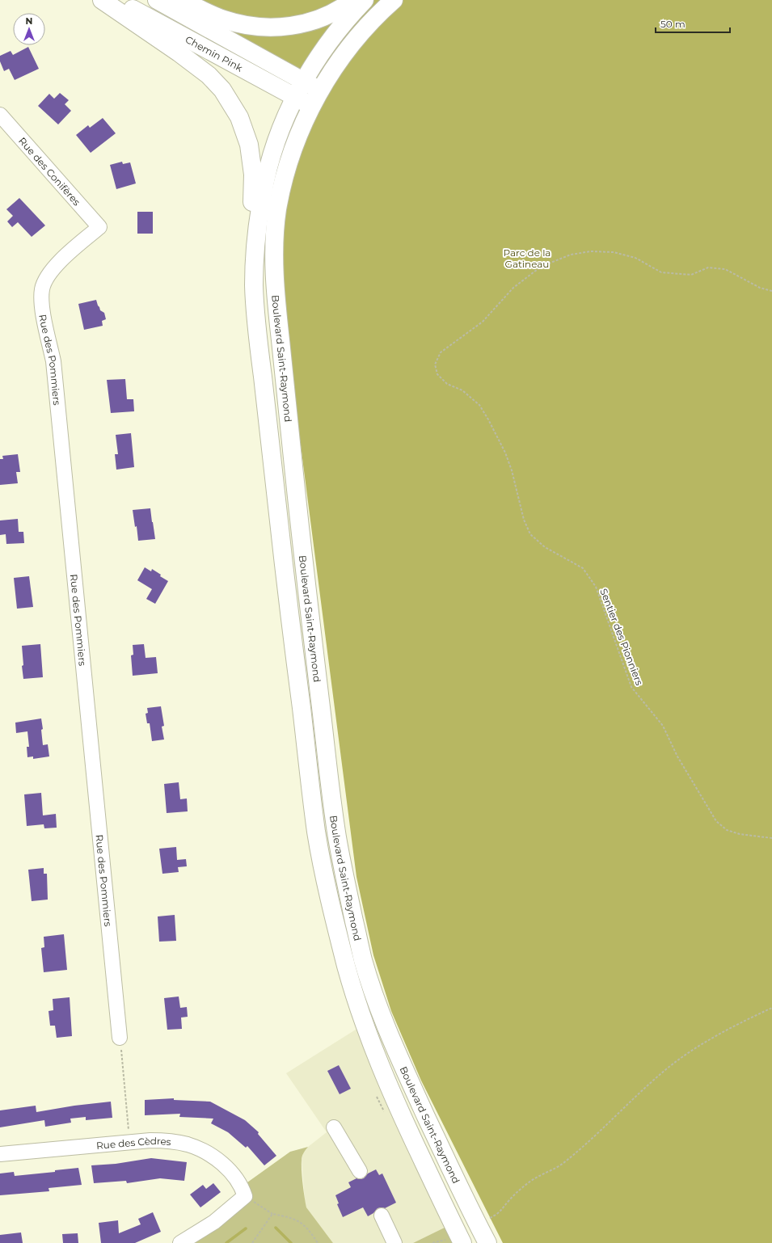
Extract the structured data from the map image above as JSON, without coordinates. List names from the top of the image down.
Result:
{
  "streets": {
    "main road": ["Chemin Pink", "Boulevard Saint-Raymond"],
    "street": ["Rue des Conifères", "Rue des Pommiers", "Rue des Cèdres"],
    "path": ["Sentier des Pionniers"]
  },
  "crossings": [
    ["Chemin Pink", "Boulevard Saint-Raymond"],
    ["Rue des Conifères", "Rue des Pommiers"]
  ],
  "parks": ["Parc de la Gatineau"],
  "scale_bar": "50 m",
  "north": "top"
}
